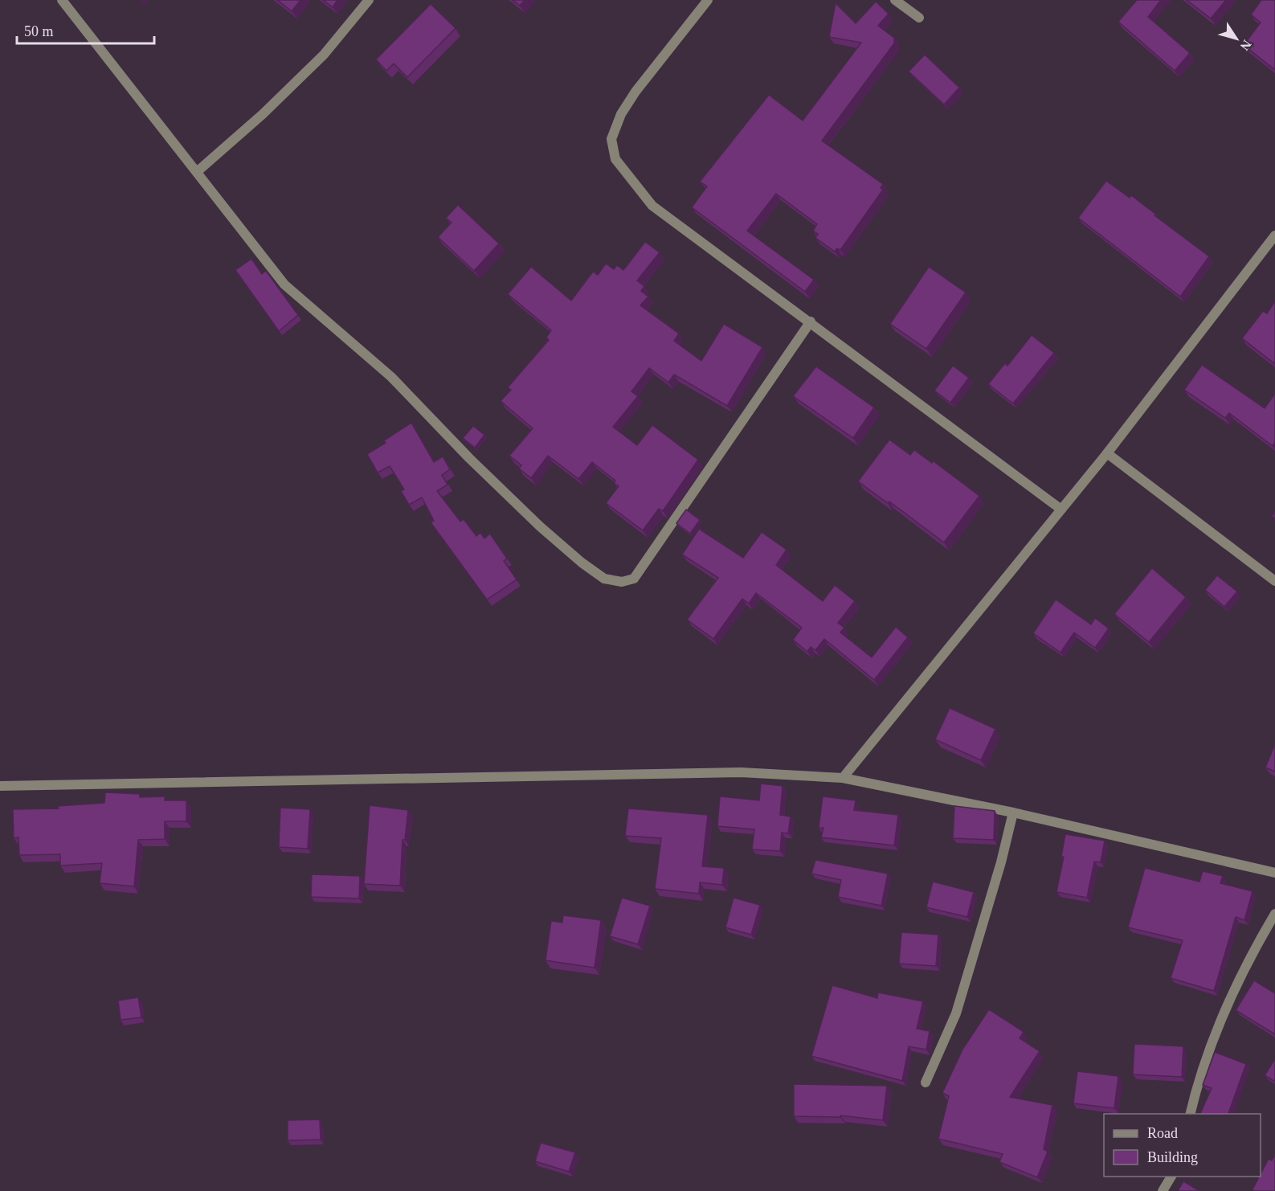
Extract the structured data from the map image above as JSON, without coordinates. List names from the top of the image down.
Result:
{
  "legend": ["Road", "Building"],
  "scale_bar": "50 m",
  "north": "bottom right"
}
